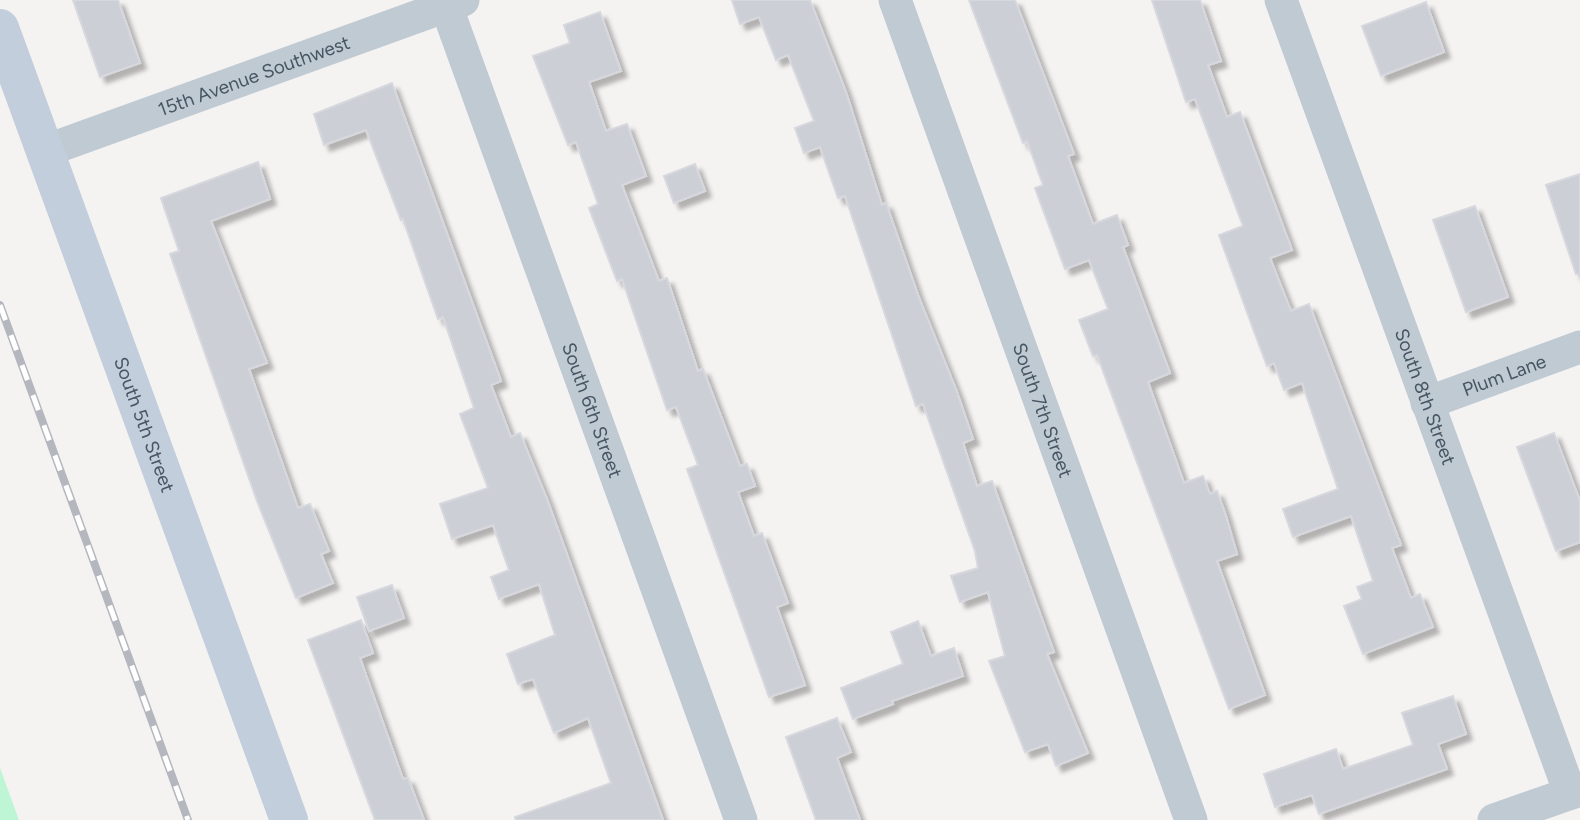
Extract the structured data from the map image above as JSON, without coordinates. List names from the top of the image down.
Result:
{
  "streets": {
    "main road": ["South 5th Street"],
    "street": [
      "15th Avenue Southwest",
      "Plum Lane",
      "South 8th Street",
      "South 6th Street",
      "South 7th Street"
    ]
  },
  "crossings": [
    ["15th Avenue Southwest", "South 6th Street"],
    ["15th Avenue Southwest", "South 5th Street"],
    ["Plum Lane", "South 8th Street"]
  ]
}
